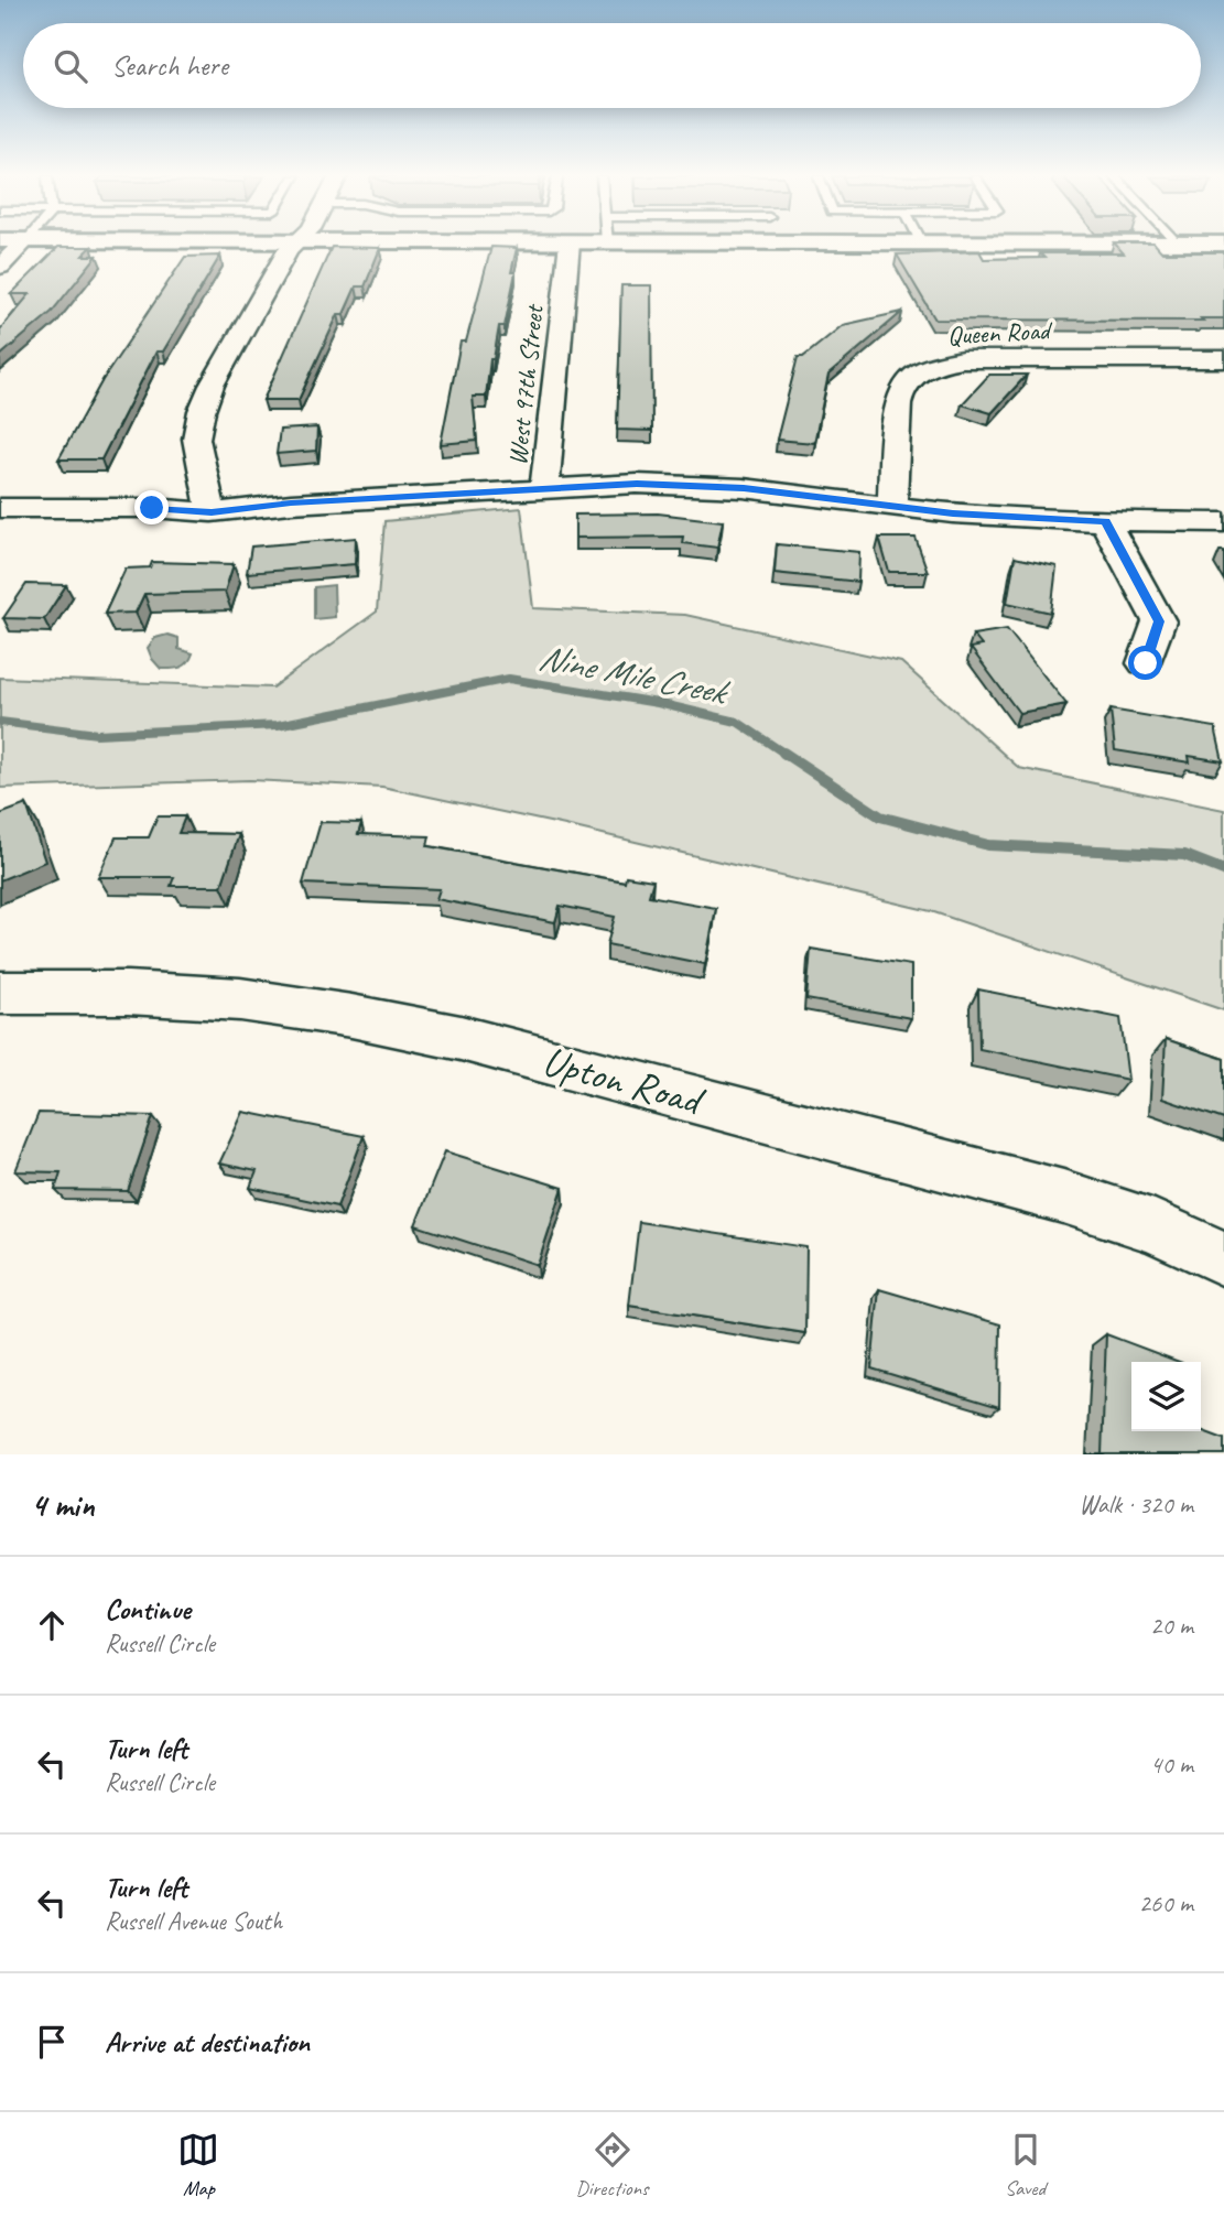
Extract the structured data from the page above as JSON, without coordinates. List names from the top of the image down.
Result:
{
  "streets": {
    "street": ["Queen Road", "West 97th Street", "Upton Road"]
  },
  "water": ["Nine Mile Creek"],
  "page": {
    "search": "Search here",
    "heading": ["4 min", "Walk · 320 m"],
    "list": [
      ["Continue", "Russell Circle", "20 m"],
      ["Turn left", "Russell Circle", "40 m"],
      ["Turn left", "Russell Avenue South", "260 m"],
      "Arrive at destination"
    ],
    "nav": ["Map", "Directions", "Saved"]
  }
}
